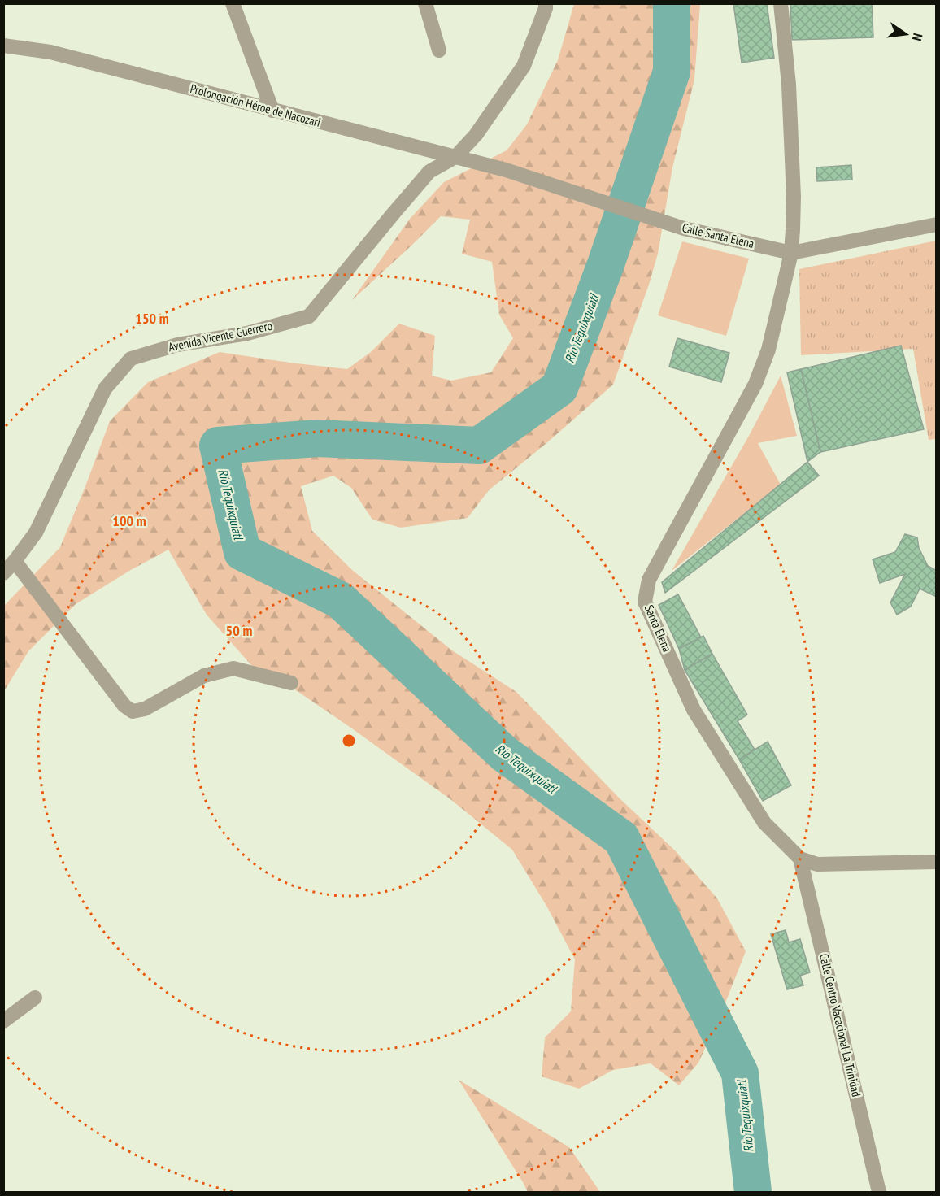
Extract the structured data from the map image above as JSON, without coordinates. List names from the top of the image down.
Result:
{
  "streets": {
    "street": [
      "Prolongación Héroe de Nacozari",
      "Calle Santa Elena",
      "Avenida Vicente Guerrero",
      "Santa Elena",
      "Calle Centro Vacacional La Trinidad"
    ]
  },
  "crossings": [
    ["Prolongación Héroe de Nacozari", "Calle Santa Elena"],
    ["Prolongación Héroe de Nacozari", "Avenida Vicente Guerrero"],
    ["Calle Santa Elena", "Santa Elena"],
    ["Santa Elena", "Calle Centro Vacacional La Trinidad"]
  ],
  "water": ["Río Tequixquiatl"],
  "north": "right",
  "rings": ["150 m", "100 m", "50 m"]
}
